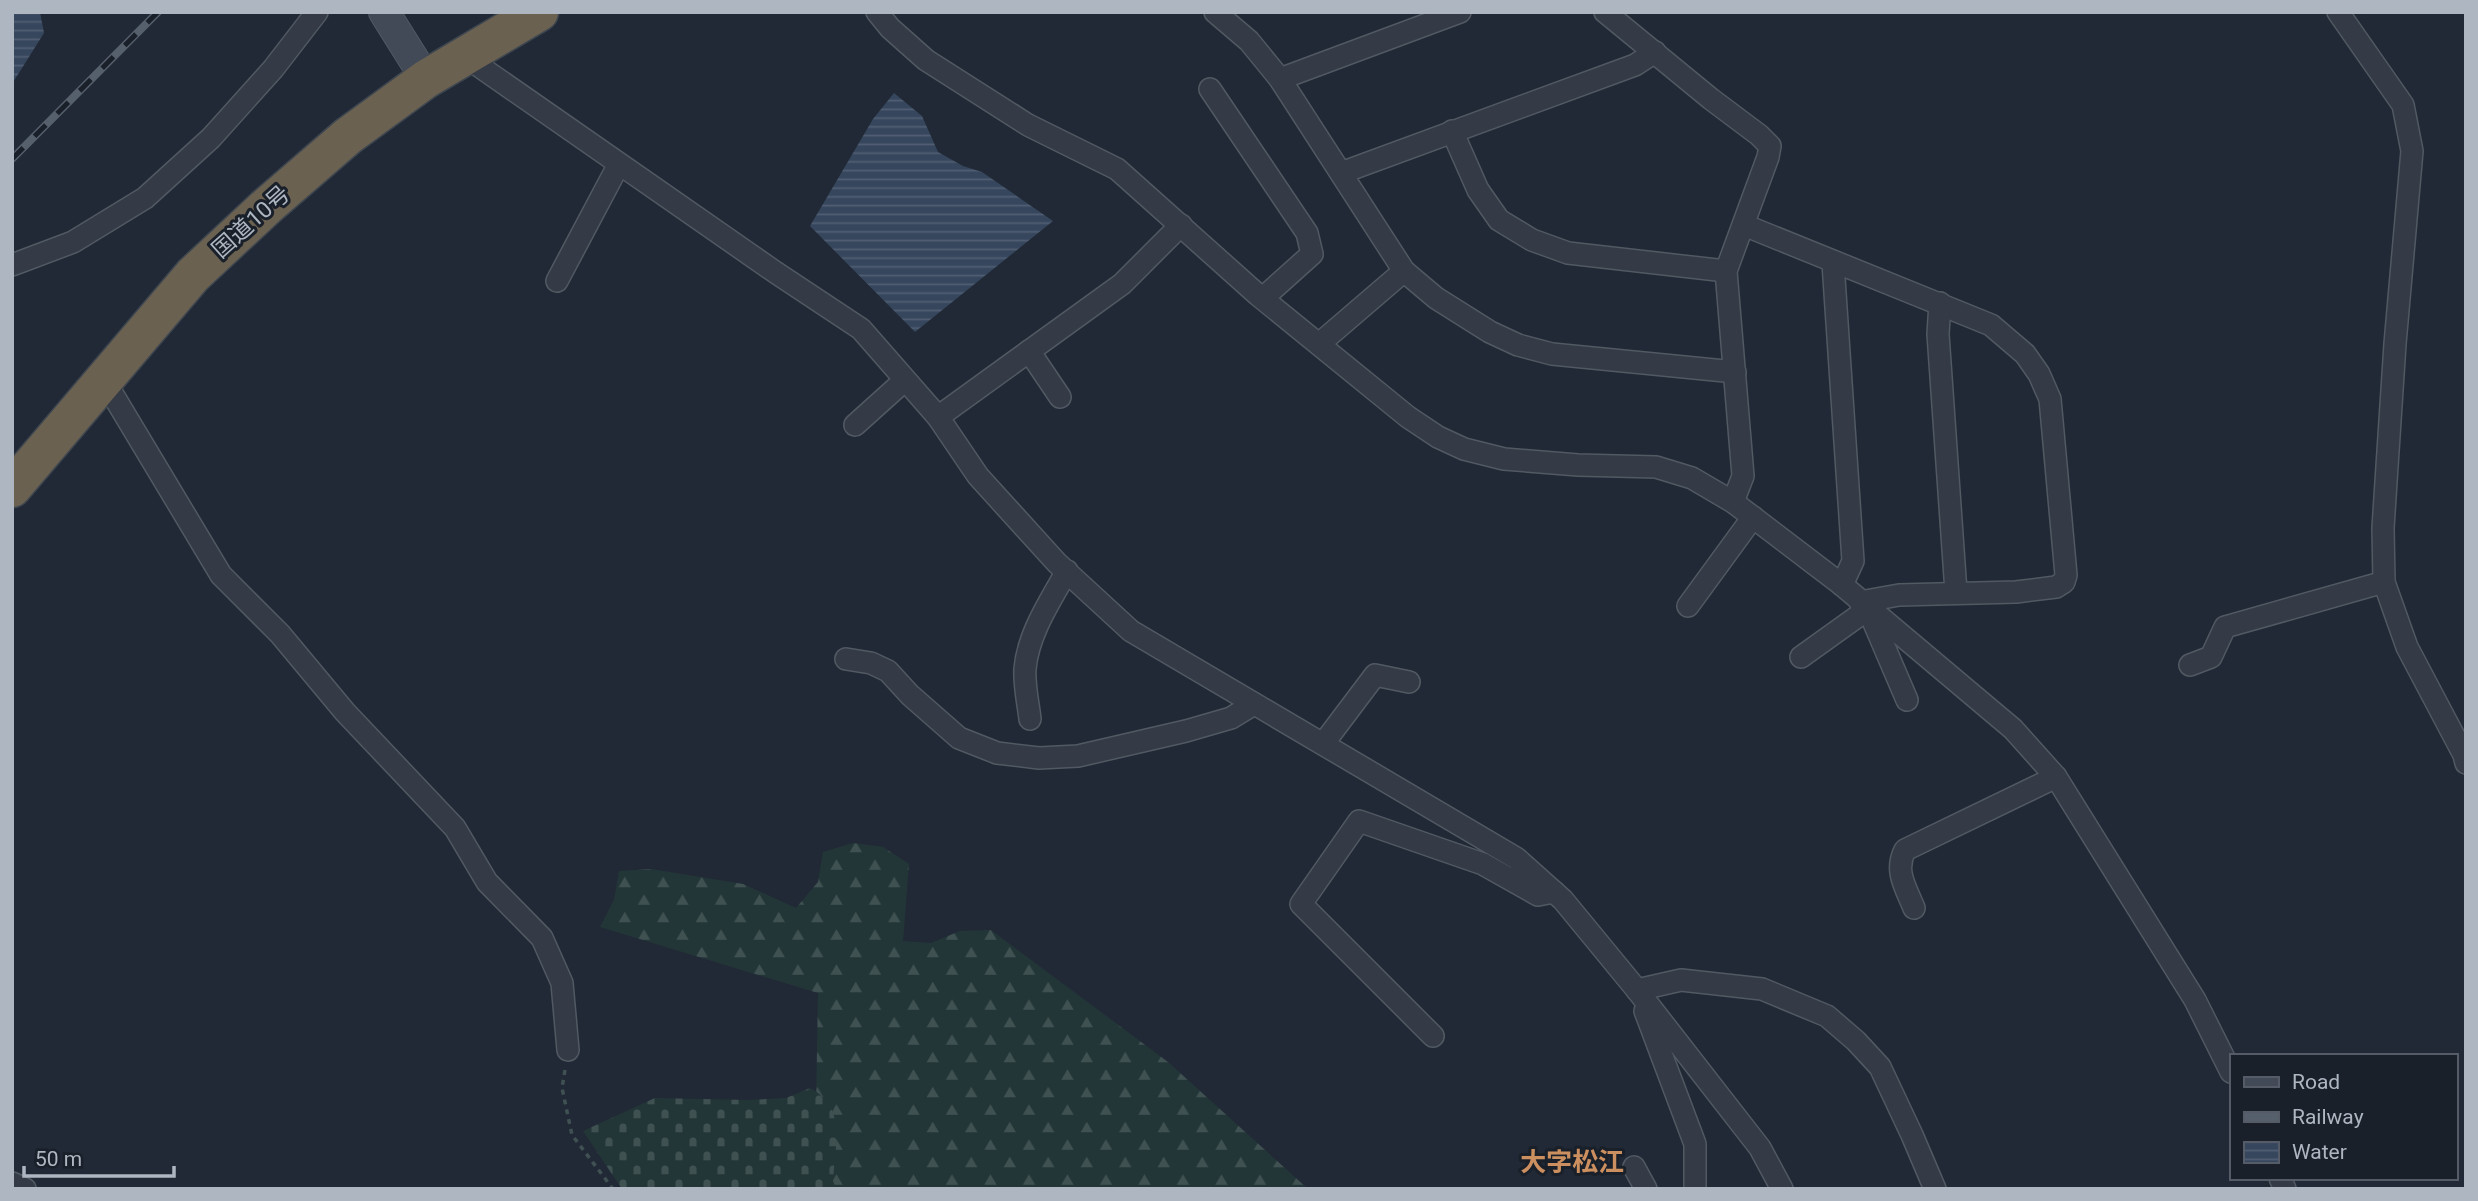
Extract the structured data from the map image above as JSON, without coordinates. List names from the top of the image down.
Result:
{
  "streets": {
    "highway": ["国道10号"]
  },
  "districts": ["大字松江"],
  "legend": ["Road", "Railway", "Water"],
  "scale_bar": "50 m"
}
